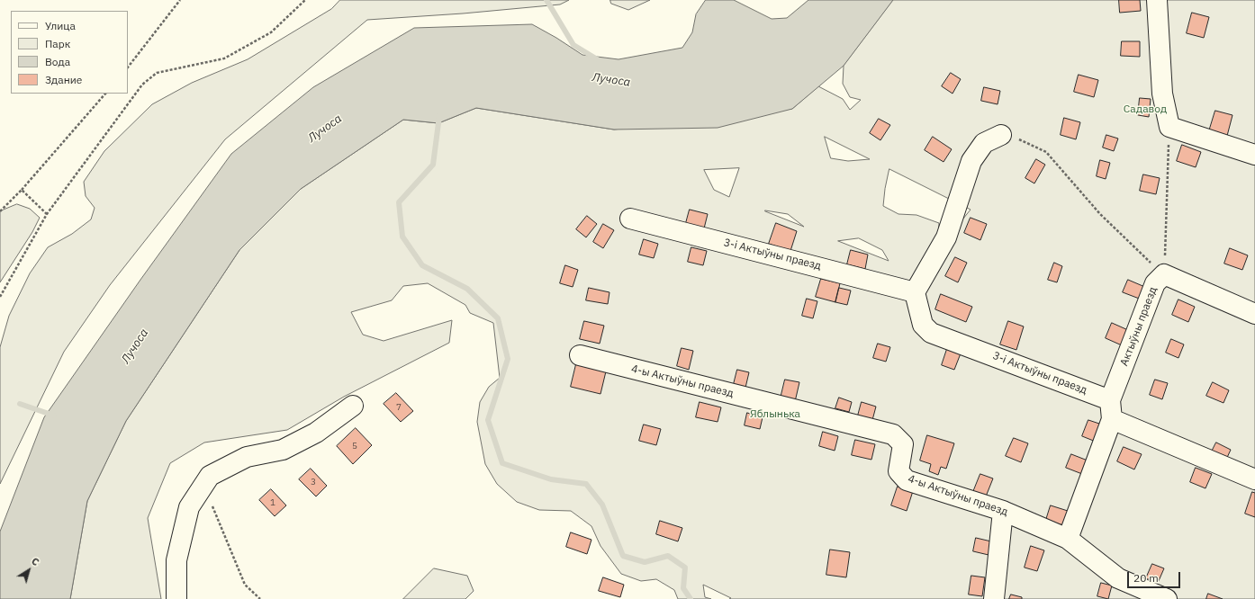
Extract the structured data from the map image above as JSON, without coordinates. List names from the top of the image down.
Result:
{
  "streets": {
    "street": ["3-і Актыўны праезд", "Актыўны праезд", "4-ы Актыўны праезд"]
  },
  "crossings": [
    ["3-і Актыўны праезд", "Актыўны праезд"],
    ["Актыўны праезд", "4-ы Актыўны праезд"]
  ],
  "water": ["Лучоса"],
  "parks": ["Садавод", "Яблынька"],
  "house_numbers": [
    "7",
    "5",
    "3",
    "1"
  ],
  "legend": [
    "Улица",
    "Парк",
    "Вода",
    "Здание"
  ],
  "scale_bar": "20 m",
  "north": "top right"
}
